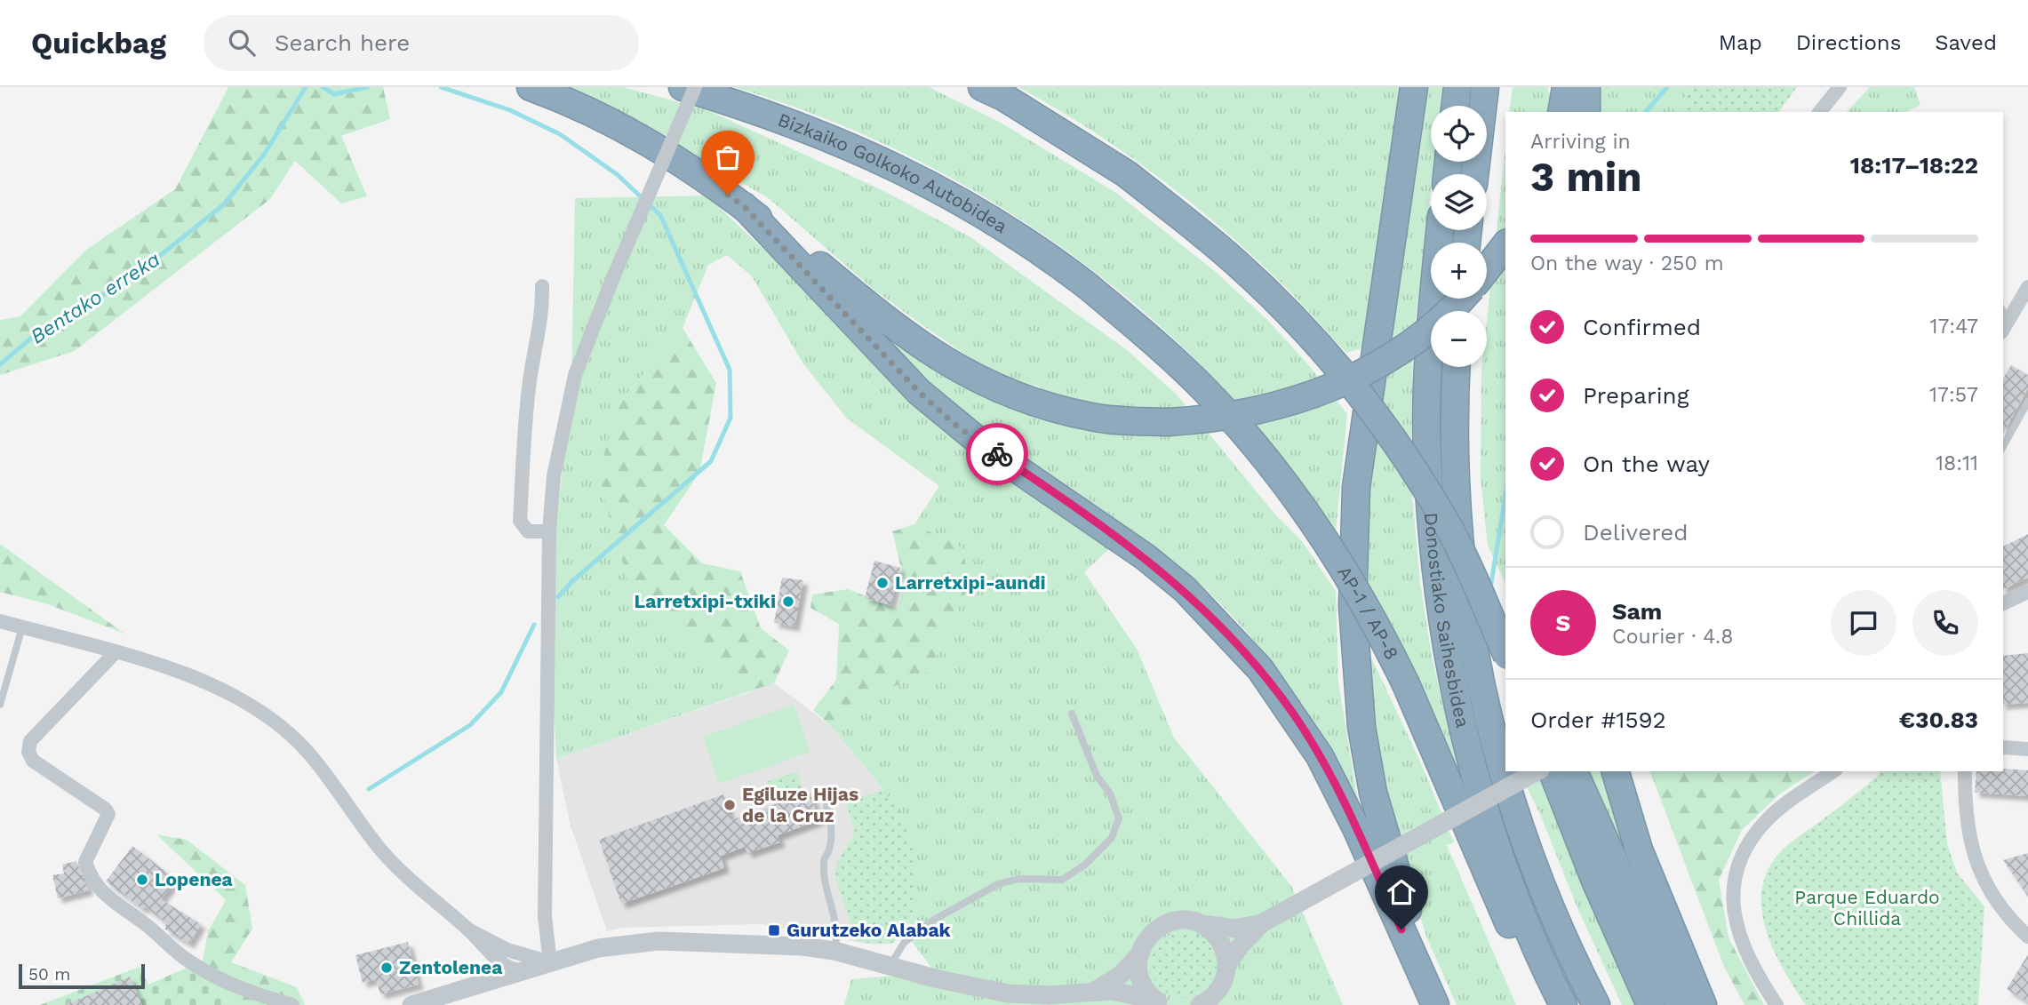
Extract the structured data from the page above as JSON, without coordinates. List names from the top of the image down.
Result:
{
  "streets": {
    "highway": ["Bizkaiko Golkoko Autobidea", "AP-1 / AP-8", "Donostiako Saihesbidea"]
  },
  "crossings": [
    ["Bizkaiko Golkoko Autobidea", "AP-1 / AP-8"]
  ],
  "water": ["Bentako erreka"],
  "parks": ["Parque Eduardo Chillida"],
  "places": {
    "other": [
      "Larretxipi-aundi",
      "Larretxipi-txiki",
      "Egiluze Hijas de la Cruz",
      "Lopenea",
      "Zentolenea"
    ],
    "transit": ["Gurutzeko Alabak"]
  },
  "scale_bar": "50 m",
  "page": {
    "header": "Quickbag",
    "search": "Search here",
    "nav": ["Map", "Directions", "Saved"],
    "map_buttons": ["+", "−"],
    "heading": ["3 min", "Arriving in", "18:17–18:22"],
    "panel": [
      "Sam",
      "Courier · 4.8",
      "Order #1592",
      "€30.83"
    ],
    "bar": "On the way · 250 m",
    "list": [
      ["Confirmed", "17:47"],
      ["Preparing", "17:57"],
      ["On the way", "18:11"],
      "Delivered"
    ],
    "round": "S",
    "scale": "50 m"
  }
}
